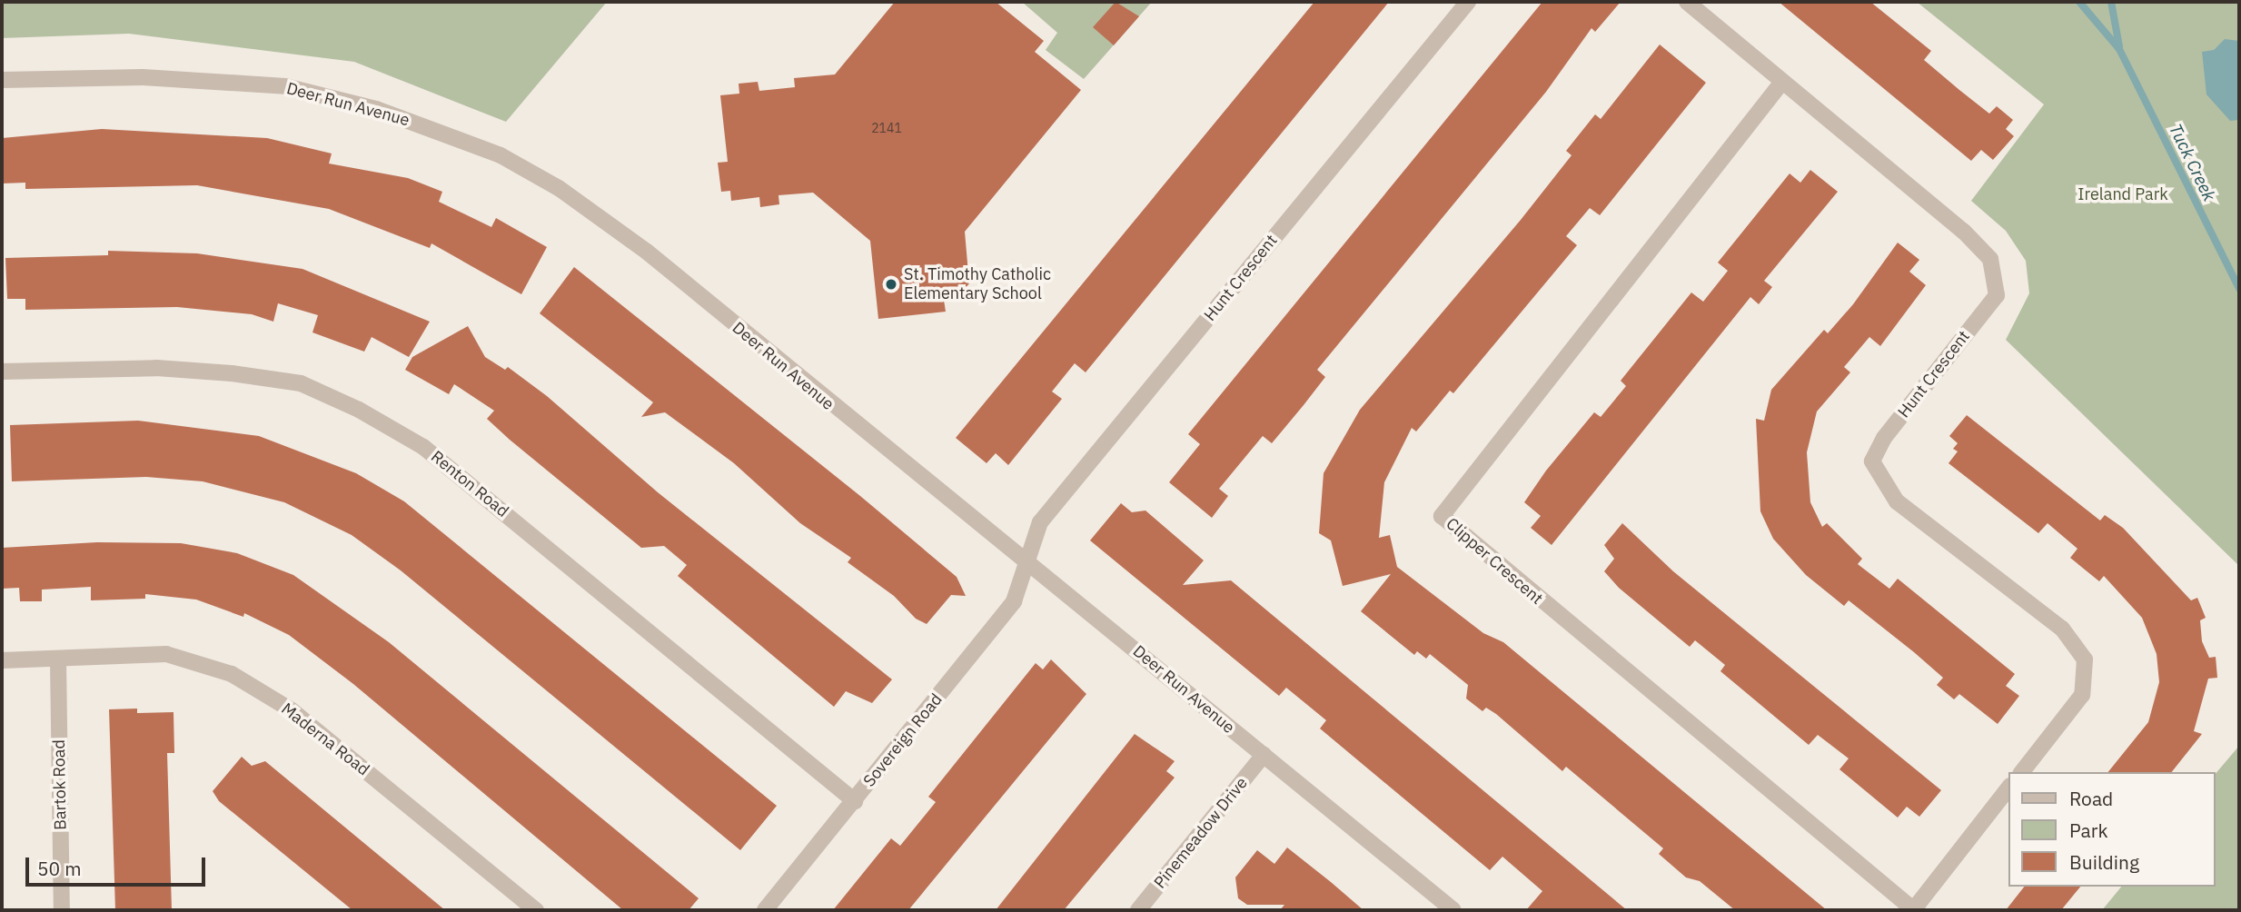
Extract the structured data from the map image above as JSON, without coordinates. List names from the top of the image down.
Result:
{
  "streets": {
    "street": [
      "Deer Run Avenue",
      "Hunt Crescent",
      "Renton Road",
      "Clipper Crescent",
      "Maderna Road",
      "Sovereign Road",
      "Bartok Road",
      "Pinemeadow Drive"
    ]
  },
  "crossings": [
    ["Deer Run Avenue", "Hunt Crescent"],
    ["Deer Run Avenue", "Sovereign Road"],
    ["Deer Run Avenue", "Pinemeadow Drive"],
    ["Hunt Crescent", "Clipper Crescent"],
    ["Hunt Crescent", "Sovereign Road"],
    ["Renton Road", "Sovereign Road"],
    ["Maderna Road", "Bartok Road"]
  ],
  "water": ["Tuck Creek"],
  "parks": ["Ireland Park"],
  "places": ["St. Timothy Catholic Elementary School"],
  "house_numbers": ["2141"],
  "legend": ["Road", "Park", "Building"],
  "scale_bar": "50 m"
}
